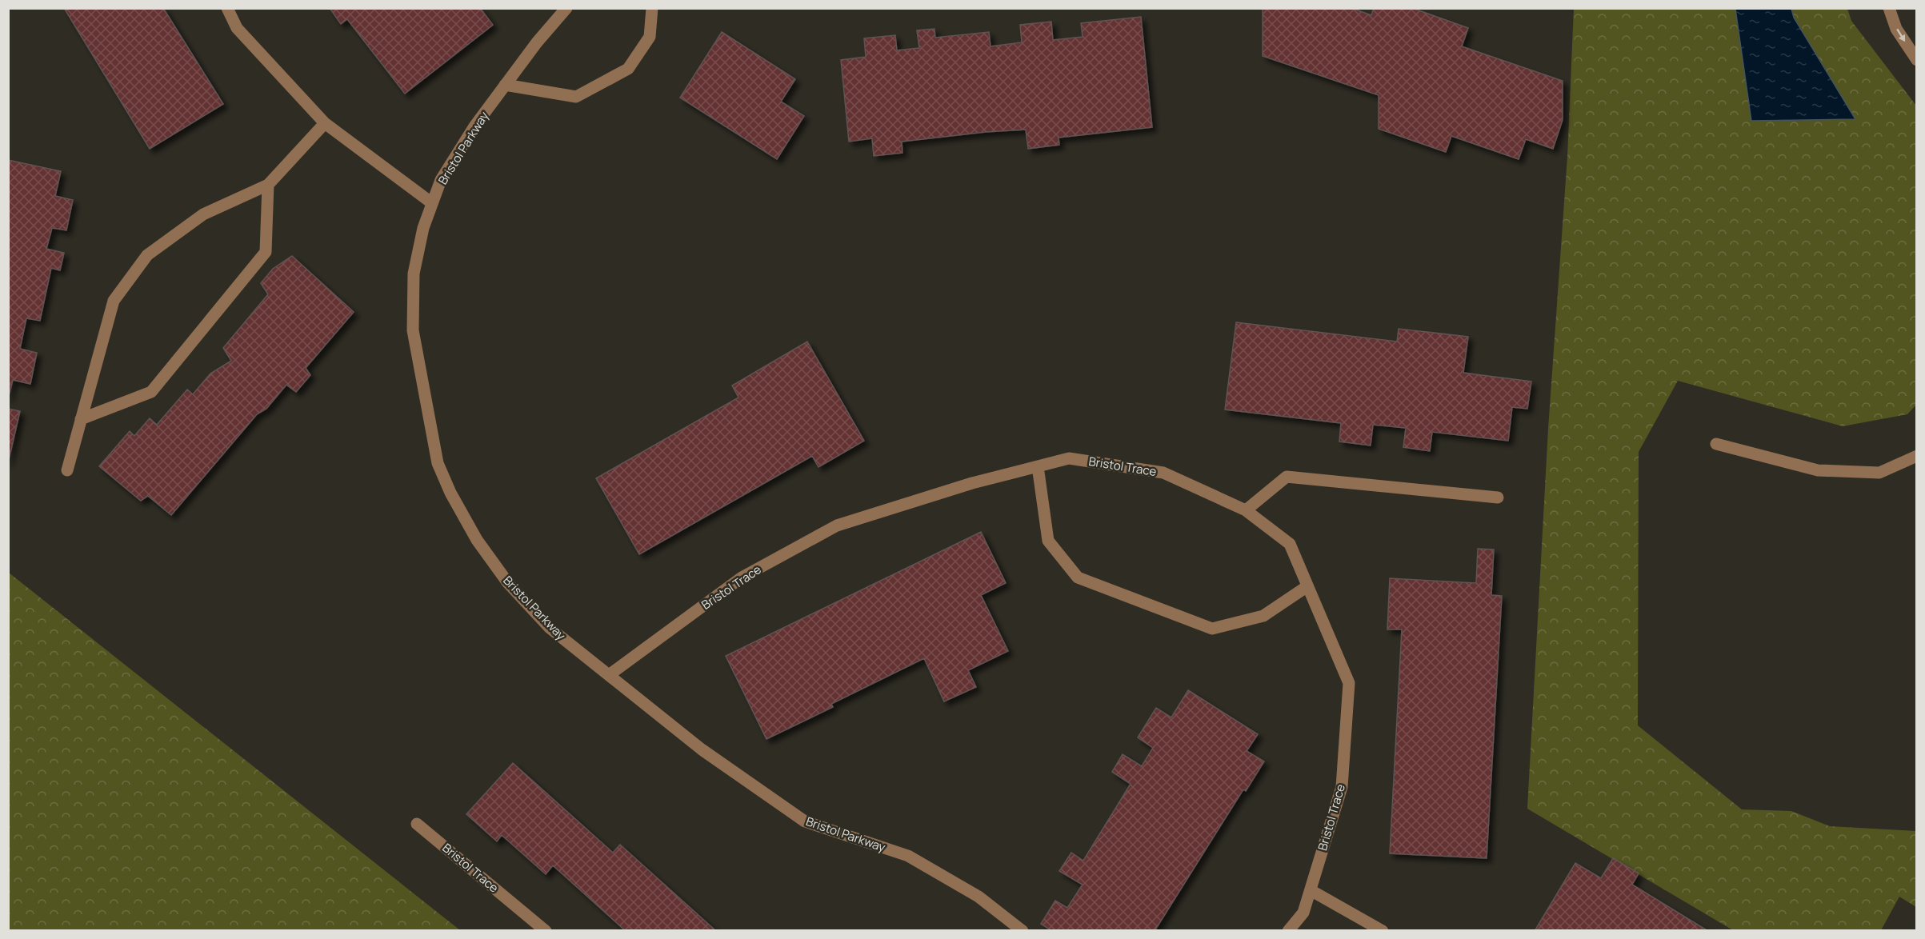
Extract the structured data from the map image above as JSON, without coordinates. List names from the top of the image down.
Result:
{
  "streets": {
    "street": ["Bristol Parkway", "Bristol Trace"]
  },
  "crossings": [
    ["Bristol Parkway", "Bristol Trace"]
  ]
}
